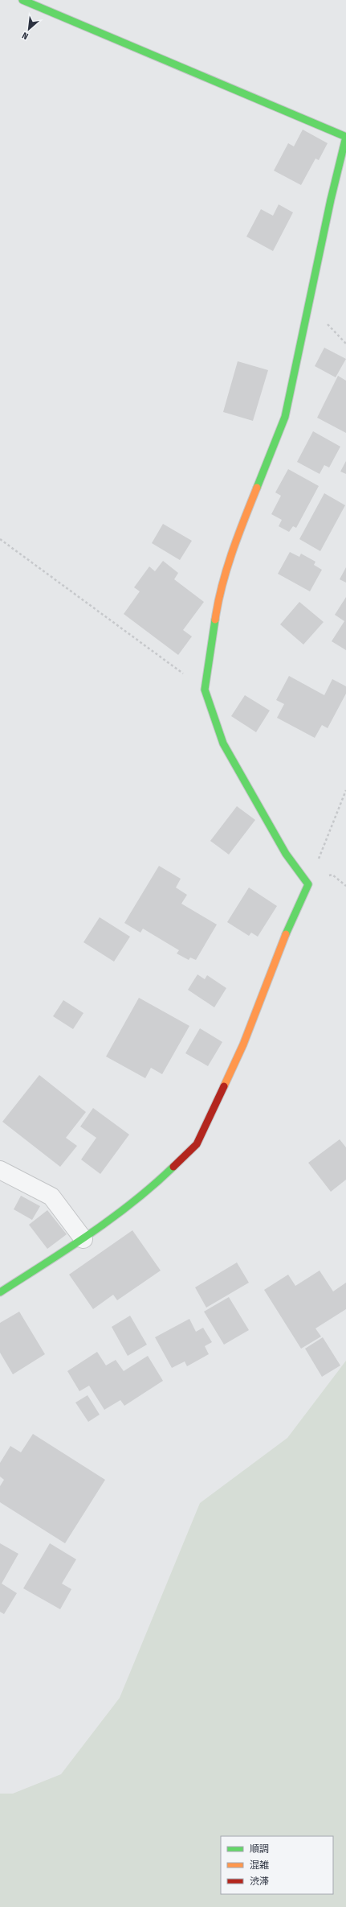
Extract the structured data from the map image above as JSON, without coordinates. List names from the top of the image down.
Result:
{
  "legend": ["順調", "混雑", "渋滞"],
  "north": "bottom left"
}
